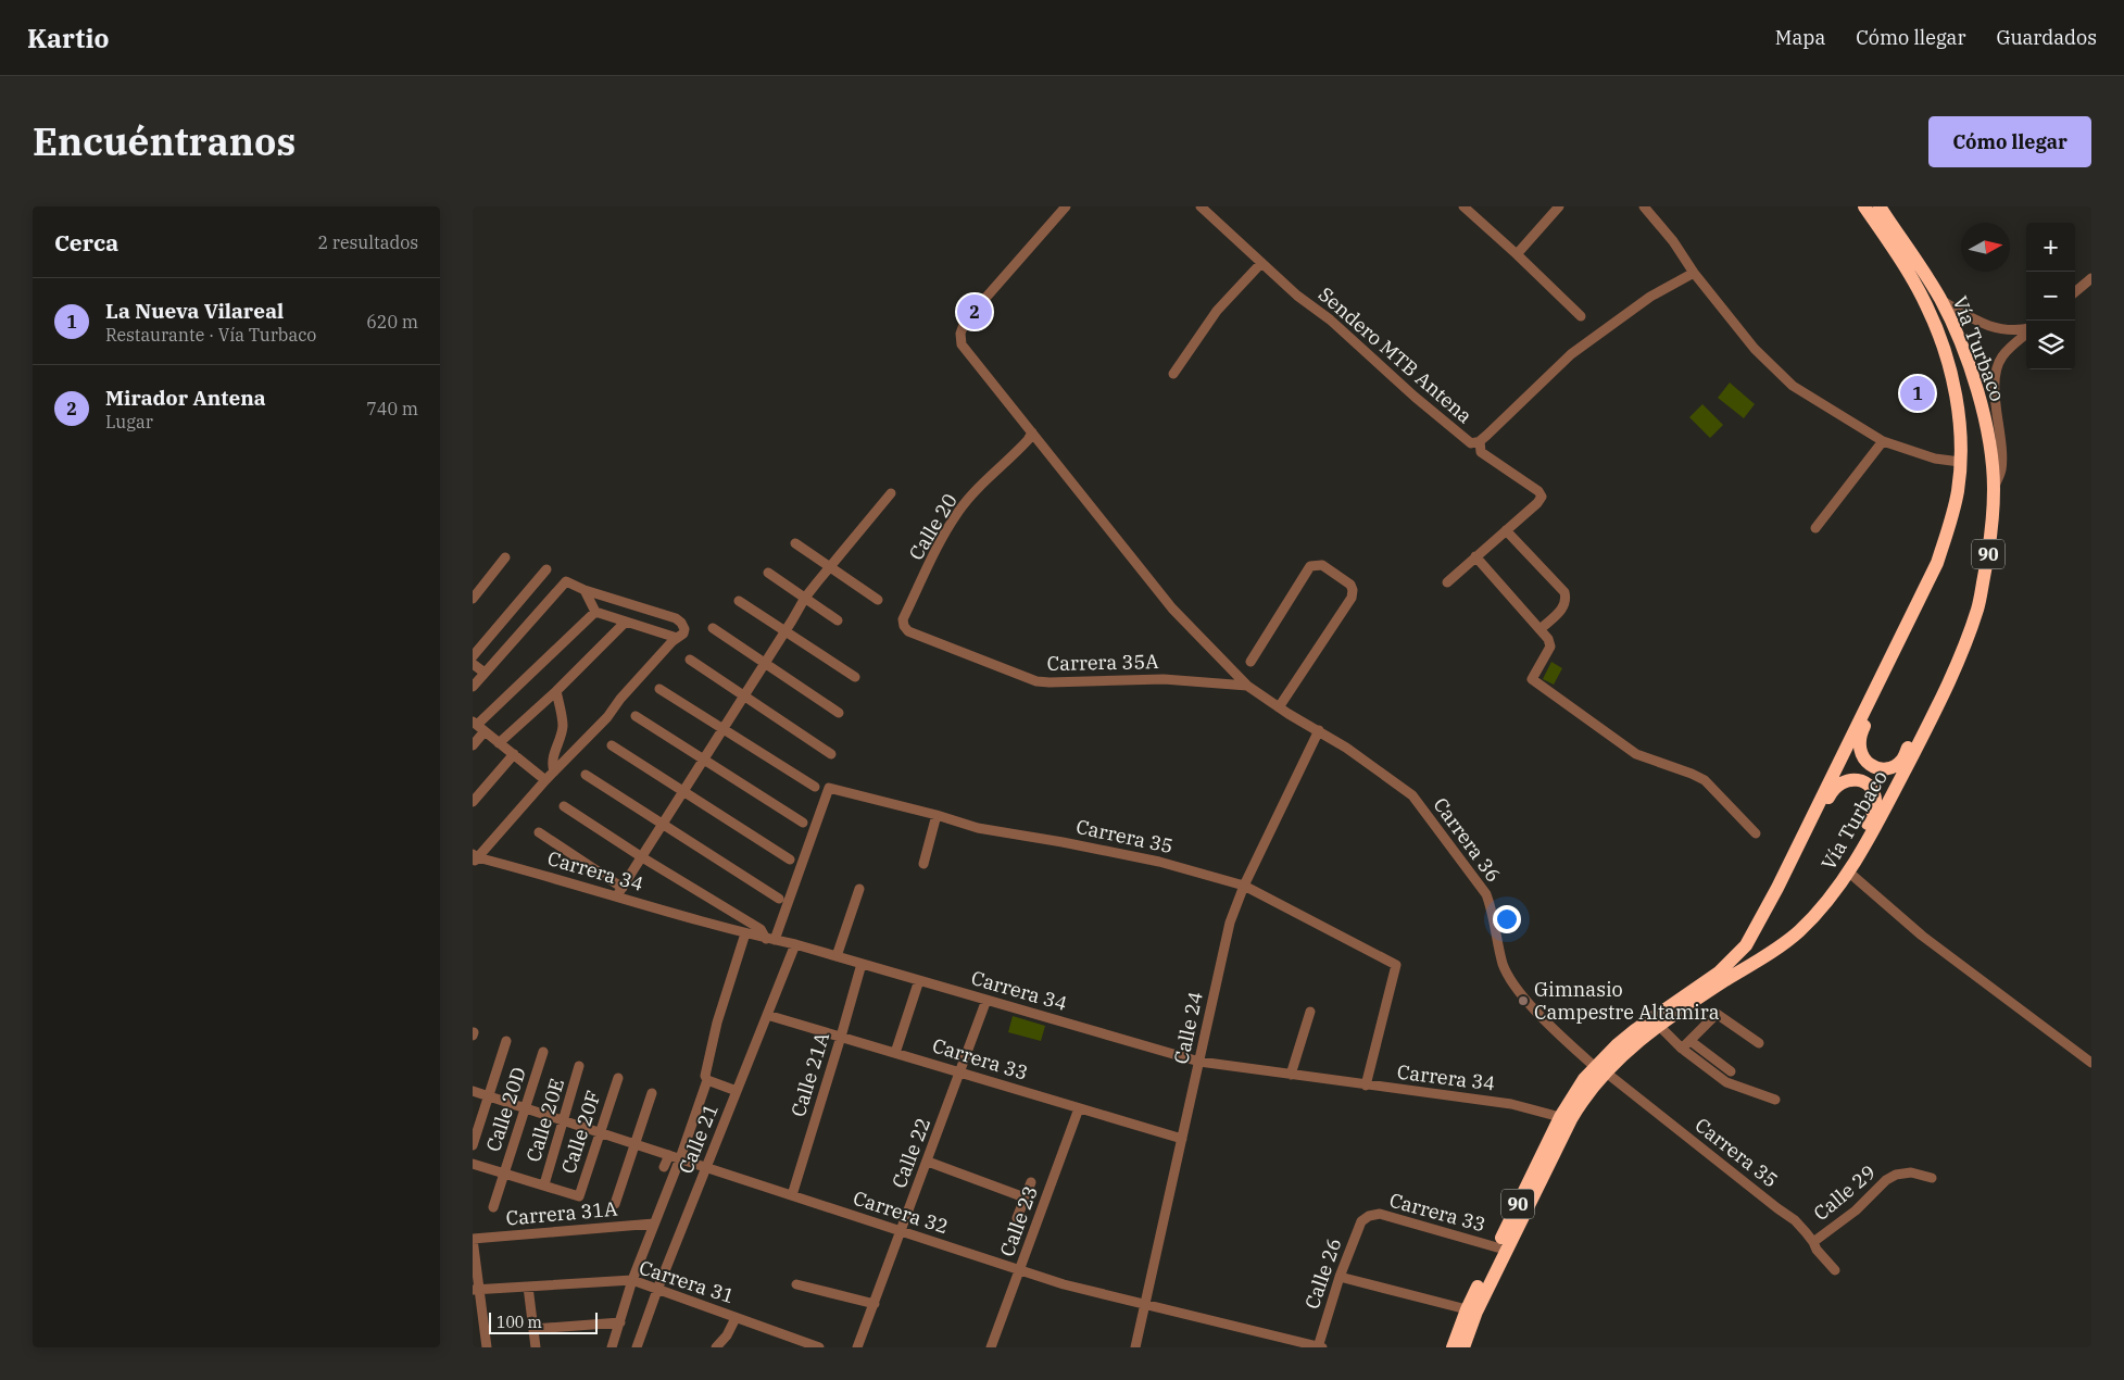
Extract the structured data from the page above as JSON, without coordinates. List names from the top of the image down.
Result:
{
  "streets": {
    "highway": ["Vía Turbaco", "90"],
    "street": [
      "Sendero MTB Antena",
      "Calle 20",
      "Carrera 35A",
      "Carrera 35",
      "Carrera 36",
      "Carrera 34",
      "Calle 24",
      "Carrera 33",
      "Calle 21A",
      "Calle 20D",
      "Calle 20E",
      "Calle 20F",
      "Calle 21",
      "Calle 22",
      "Calle 29",
      "Carrera 32",
      "Carrera 31A",
      "Calle 23",
      "Calle 26",
      "Carrera 31"
    ]
  },
  "crossings": [
    ["Vía Turbaco", "Carrera 35"],
    ["Vía Turbaco", "Carrera 36"],
    ["Vía Turbaco", "Carrera 34"],
    ["Vía Turbaco", "Carrera 33"],
    ["Calle 20", "Carrera 35A"],
    ["Carrera 35A", "Carrera 36"],
    ["Carrera 35", "Carrera 36"],
    ["Carrera 35", "Carrera 34"],
    ["Carrera 35", "Calle 24"],
    ["Carrera 35", "Calle 29"],
    ["Carrera 36", "Calle 24"],
    ["Carrera 34", "Calle 24"],
    ["Carrera 34", "Calle 21A"],
    ["Carrera 34", "Calle 21"],
    ["Carrera 34", "Calle 22"],
    ["Calle 24", "Carrera 33"],
    ["Calle 24", "Carrera 32"],
    ["Carrera 33", "Calle 21A"],
    ["Carrera 33", "Calle 21"],
    ["Carrera 33", "Calle 22"],
    ["Carrera 33", "Calle 23"],
    ["Carrera 33", "Calle 26"],
    ["Calle 21A", "Carrera 32"],
    ["Calle 20D", "Carrera 32"],
    ["Calle 20E", "Calle 20F"],
    ["Calle 20E", "Carrera 32"],
    ["Calle 20F", "Carrera 32"],
    ["Calle 21", "Carrera 32"],
    ["Calle 21", "Carrera 31"],
    ["Calle 22", "Carrera 32"],
    ["Carrera 32", "Calle 23"],
    ["Carrera 32", "Calle 26"]
  ],
  "places": ["Gimnasio Campestre Altamira"],
  "scale_bar": "100 m",
  "north": "right",
  "page": {
    "header": "Kartio",
    "nav": ["Mapa", "Cómo llegar", "Guardados"],
    "title": "Encuéntranos",
    "buttons": "Cómo llegar",
    "heading": ["Cerca", "2 resultados"],
    "map_buttons": ["+", "−"],
    "list": [
      {
        "mark": "1",
        "name": "La Nueva Vilareal",
        "note": "Restaurante · Vía Turbaco",
        "value": "620 m"
      },
      {
        "mark": "2",
        "name": "Mirador Antena",
        "note": "Lugar",
        "value": "740 m"
      }
    ],
    "pins": ["2", "1"],
    "scale": "100 m"
  }
}
